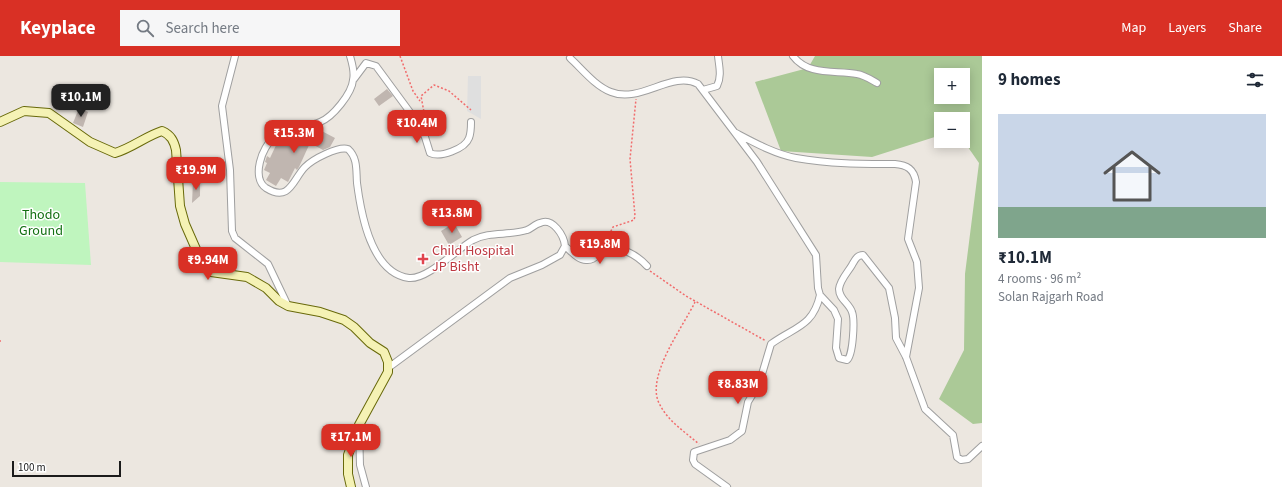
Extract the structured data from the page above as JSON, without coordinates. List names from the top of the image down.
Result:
{
  "parks": ["Thodo Ground"],
  "places": {
    "health": ["Child Hospital JP Bisht"]
  },
  "scale_bar": "100 m",
  "page": {
    "header": "Keyplace",
    "search": "Search here",
    "nav": ["Map", "Layers", "Share"],
    "heading": "9 homes",
    "map_buttons": ["+", "−"],
    "price": [
      "₹10.1M",
      "₹10.4M",
      "₹15.3M",
      "₹19.9M",
      "₹13.8M",
      "₹19.8M",
      "₹9.94M",
      "₹8.83M",
      "₹17.1M"
    ],
    "list": [
      {
        "name": "₹10.1M",
        "note": "4 rooms · 96 m² · Solan Rajgarh Road"
      }
    ],
    "scale": "100 m"
  }
}
